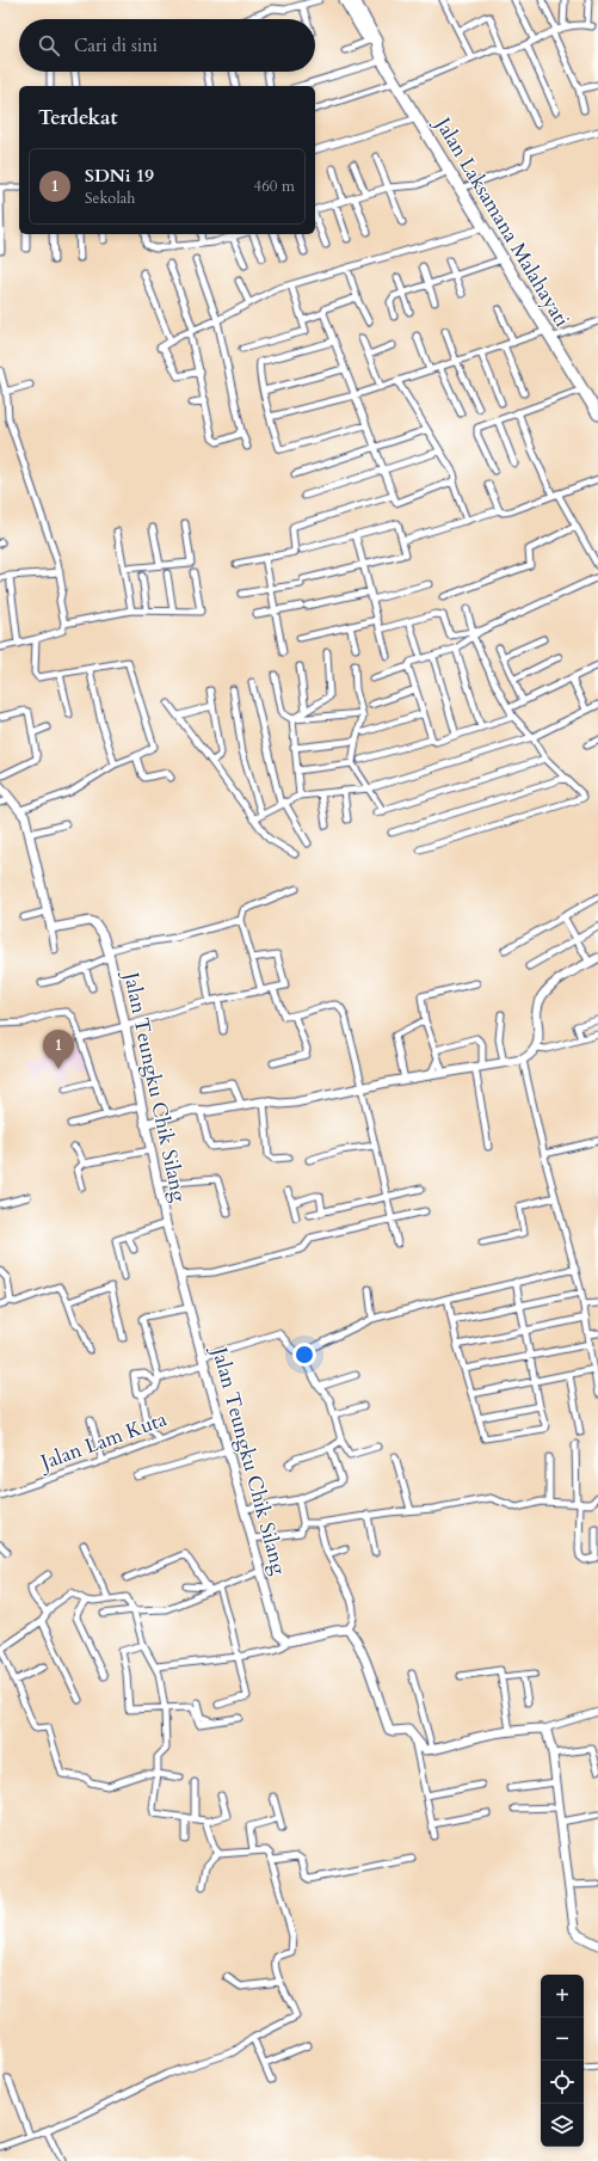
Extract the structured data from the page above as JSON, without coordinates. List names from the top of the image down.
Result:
{
  "streets": {
    "highway": ["Jalan Laksamana Malahayati"],
    "street": ["Jalan Teungku Chik Silang", "Jalan Lam Kuta"]
  },
  "crossings": [
    ["Jalan Teungku Chik Silang", "Jalan Lam Kuta"]
  ],
  "page": {
    "search": "Cari di sini",
    "heading": "Terdekat",
    "list": [
      {
        "mark": "1",
        "name": "SDNi 19",
        "note": "Sekolah",
        "value": "460 m"
      }
    ],
    "pins": "1",
    "map_buttons": ["+", "−"]
  }
}
